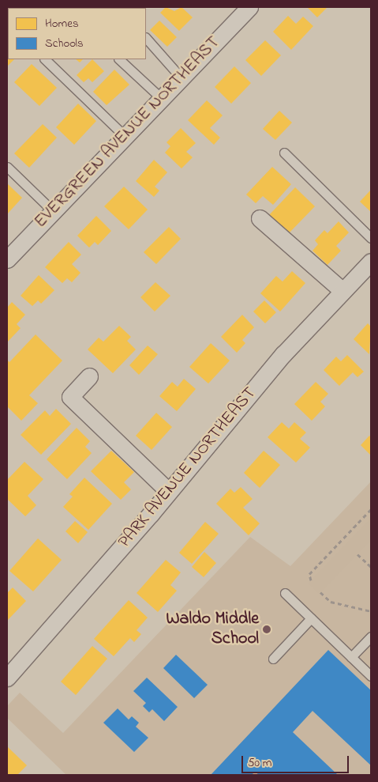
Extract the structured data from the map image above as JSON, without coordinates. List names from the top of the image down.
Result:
{
  "streets": {
    "street": ["EVERGREEN AVENUE NORTHEAST", "PARK AVENUE NORTHEAST"]
  },
  "places": ["Waldo Middle School"],
  "legend": ["Homes", "Schools"],
  "scale_bar": "50 m"
}
